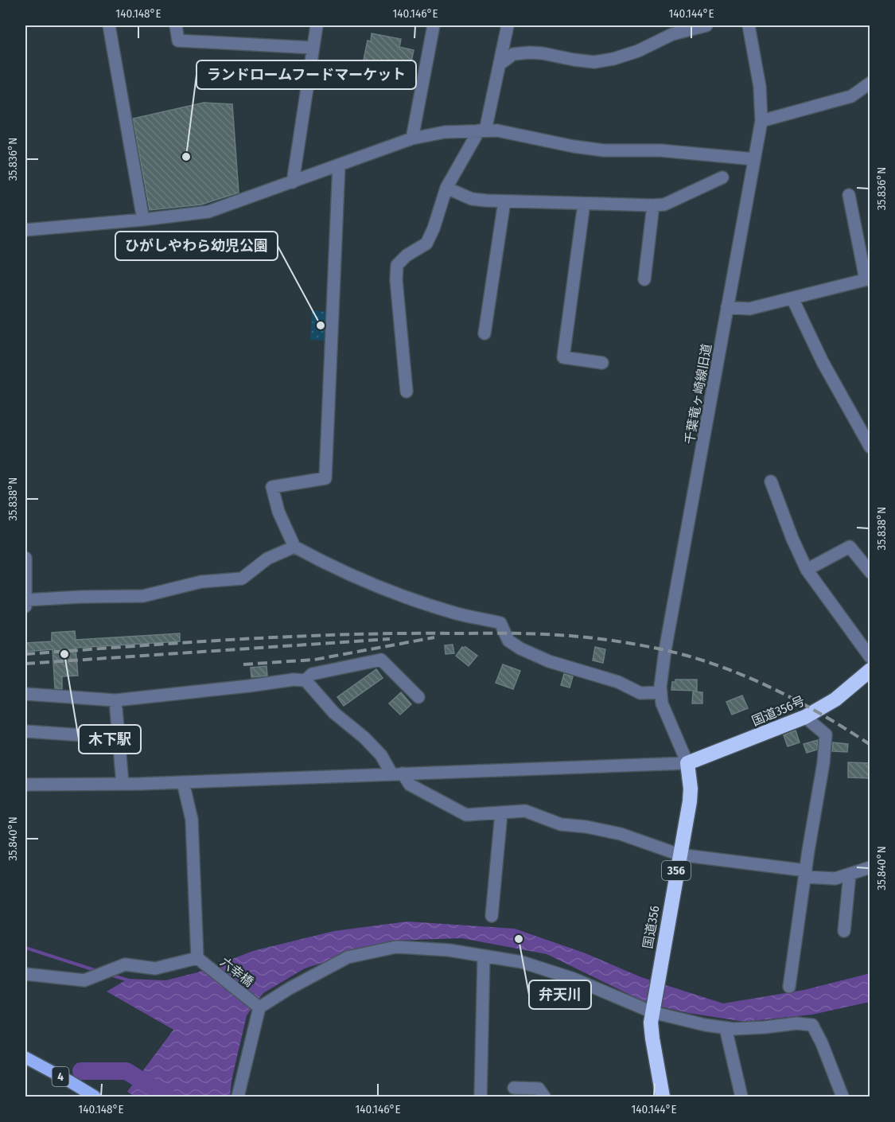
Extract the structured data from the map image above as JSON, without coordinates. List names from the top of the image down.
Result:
{
  "streets": {
    "highway": ["国道356号", "356", "国道356"],
    "main road": ["4"],
    "street": ["千葉竜ヶ崎線旧道", "六幸橋"]
  },
  "crossings": [
    ["千葉竜ヶ崎線旧道", "国道356号"],
    ["千葉竜ヶ崎線旧道", "国道356"],
    ["国道356号", "国道356"]
  ],
  "places": [
    "ランドロームフードマーケット",
    "ひがしやわら幼児公園",
    "木下駅",
    "弁天川"
  ],
  "coordinates": [
    "140.148°E",
    "140.146°E",
    "140.144°E",
    "35.836°N",
    "35.838°N",
    "35.840°N"
  ]
}
